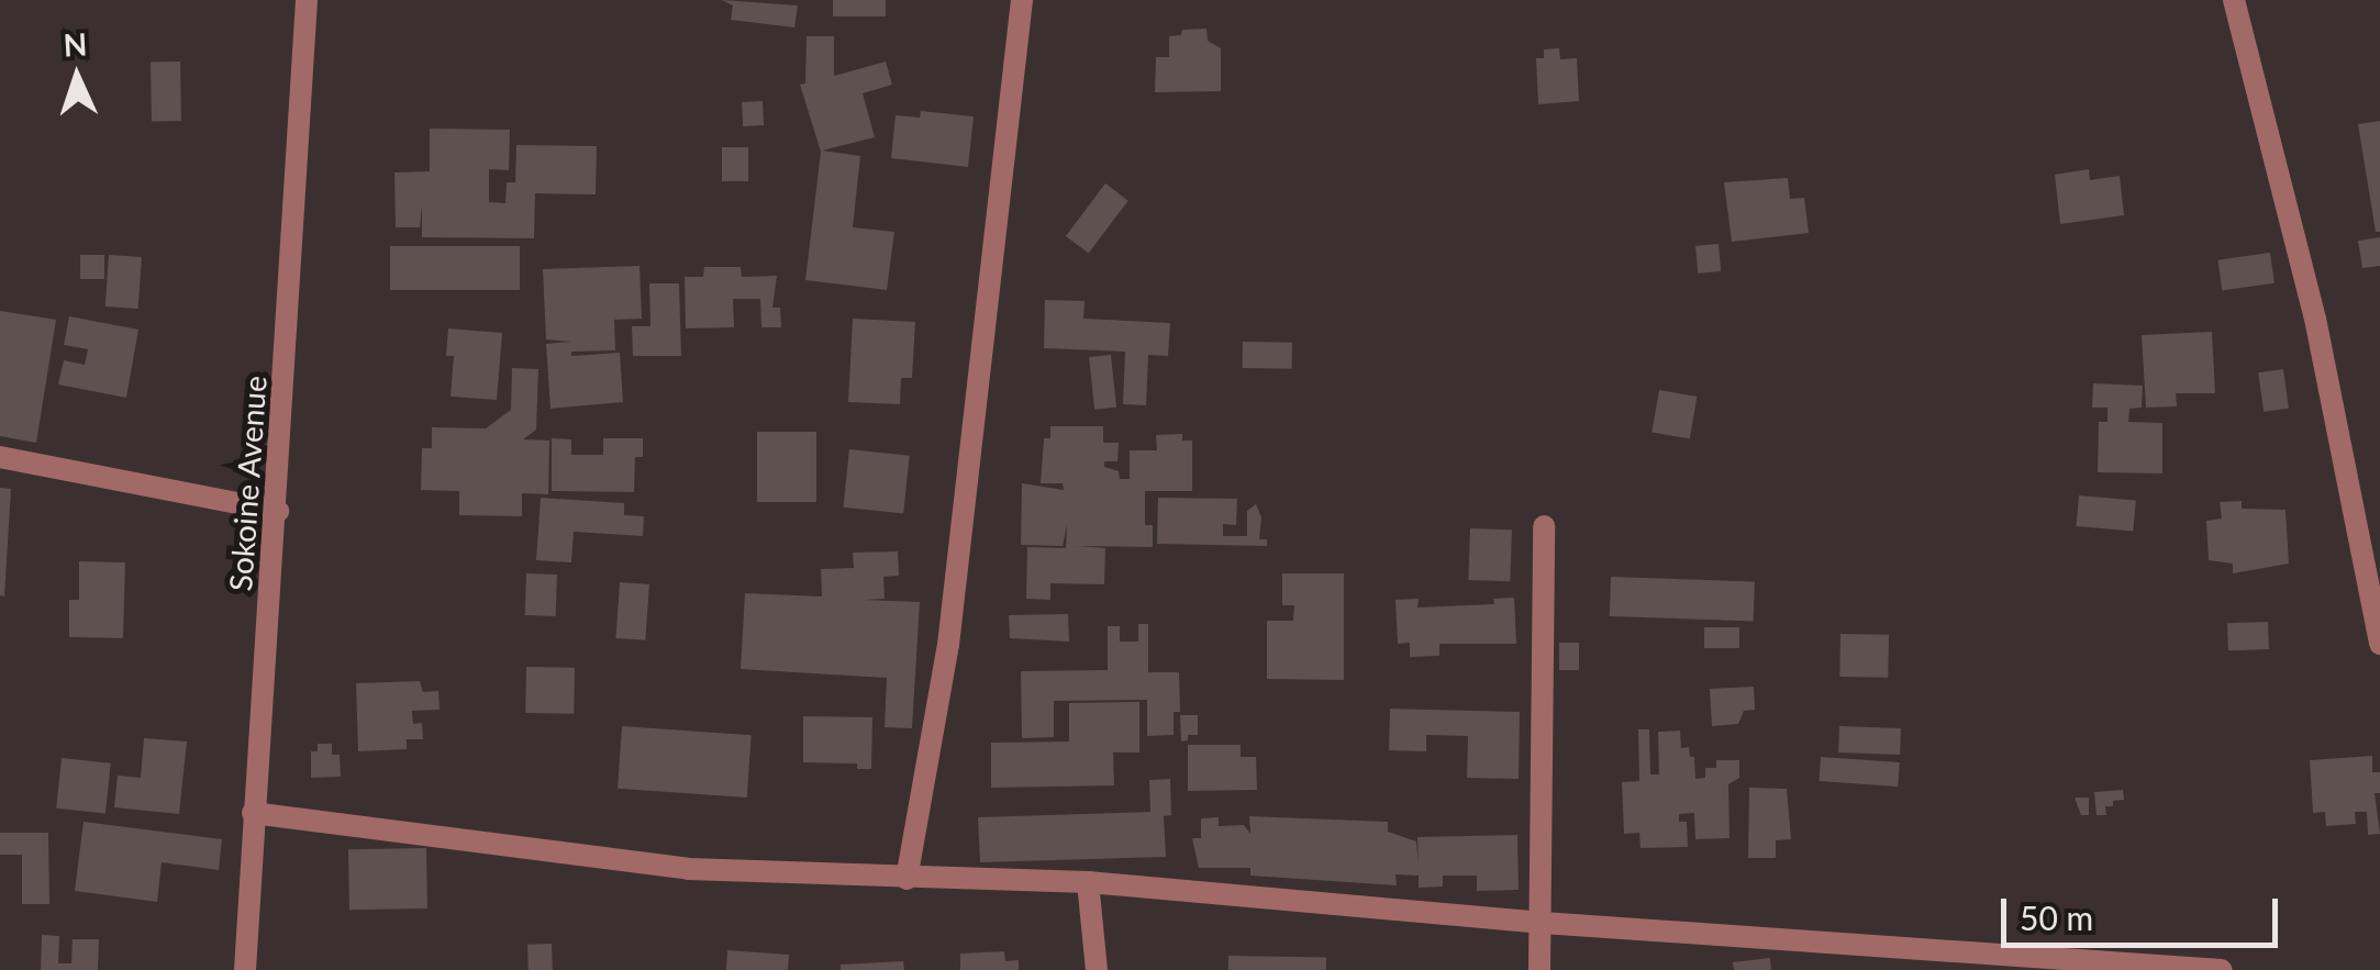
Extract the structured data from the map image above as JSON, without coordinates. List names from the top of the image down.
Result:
{
  "streets": {
    "street": ["Sokoine Avenue"]
  },
  "scale_bar": "50 m",
  "north": "top"
}
